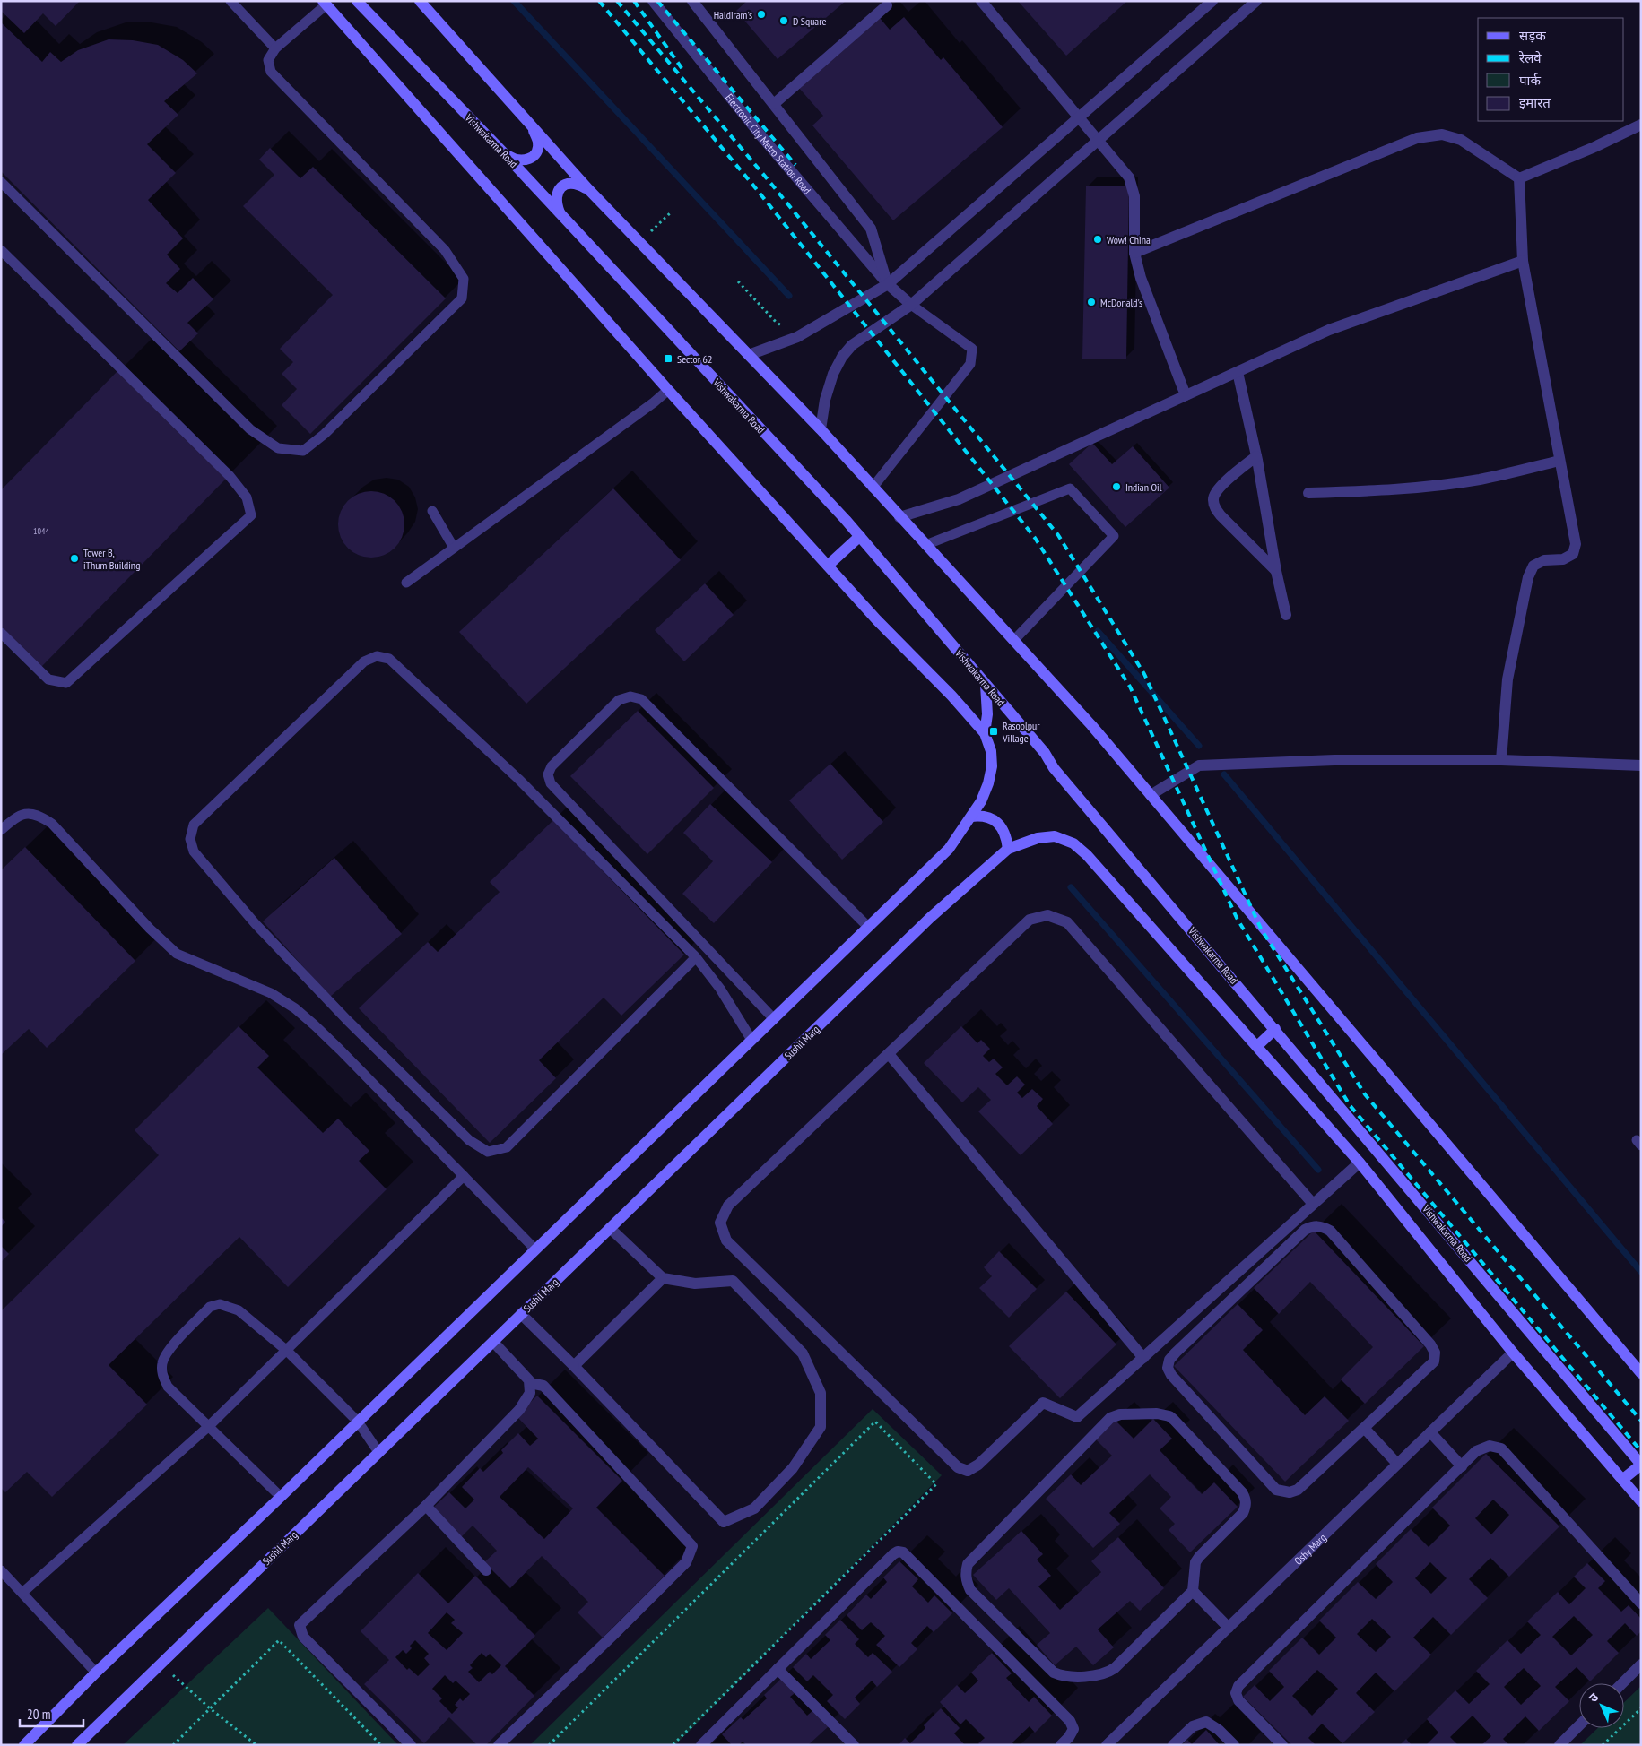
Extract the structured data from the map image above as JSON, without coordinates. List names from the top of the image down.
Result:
{
  "streets": {
    "street": [
      "Vishwakarma Road",
      "Electronic City Metro Station Road",
      "Sushil Marg",
      "Oshy Marg"
    ]
  },
  "places": {
    "other": [
      "Haldiram's",
      "D Square",
      "Wow! China",
      "McDonald's",
      "Indian Oil",
      "Tower B, iThum Building"
    ],
    "transit": ["Sector 62", "Rasoolpur Village"]
  },
  "house_numbers": ["1044"],
  "legend": [
    "सड़क",
    "रेलवे",
    "पार्क",
    "इमारत"
  ],
  "scale_bar": "20 m",
  "north": "top left"
}
